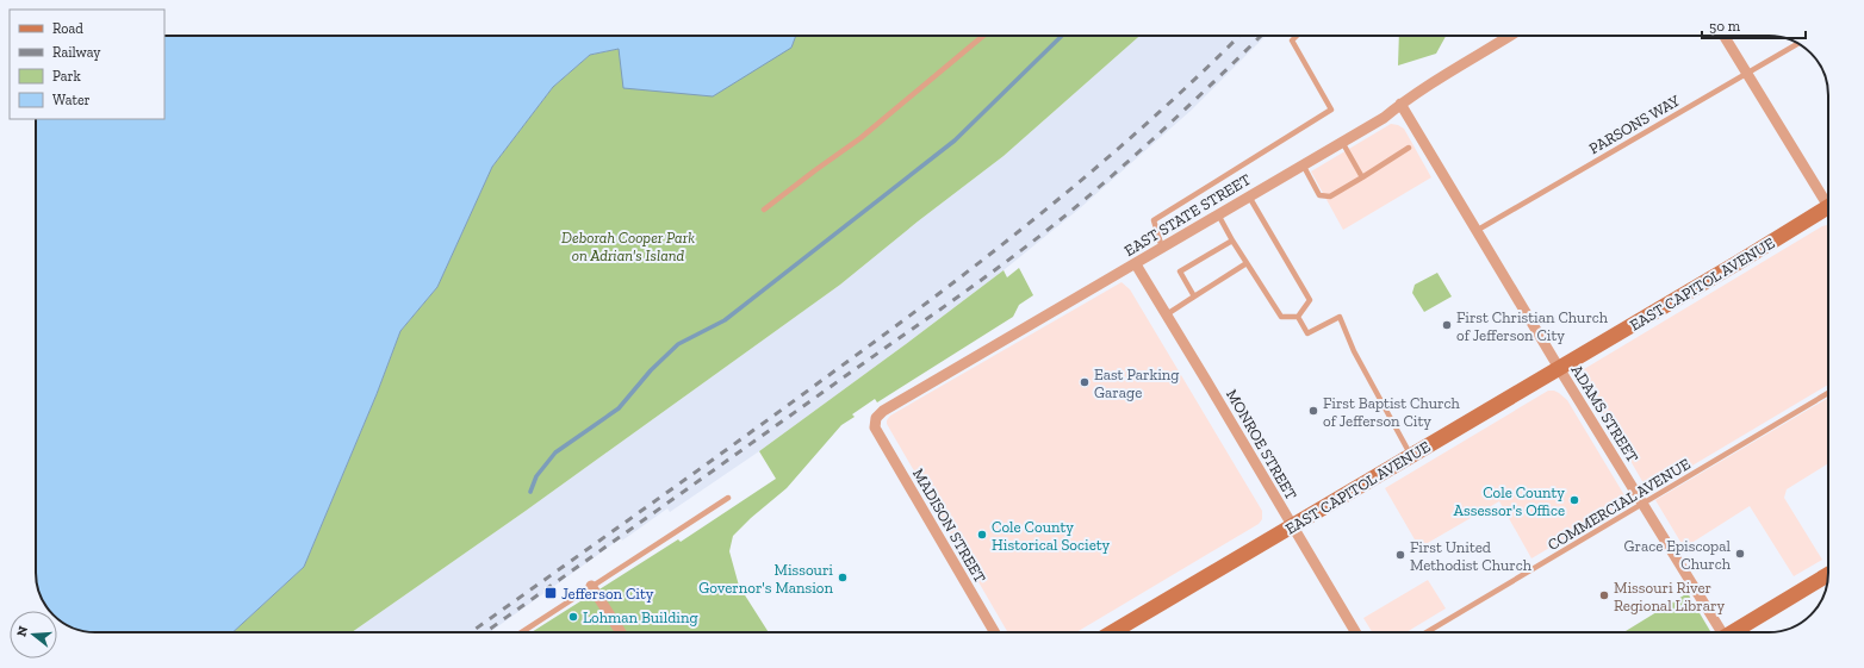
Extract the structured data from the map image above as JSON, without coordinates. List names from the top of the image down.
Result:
{
  "streets": {
    "street": [
      "EAST STATE STREET",
      "EAST CAPITOL AVENUE",
      "ADAMS STREET",
      "MONROE STREET",
      "MADISON STREET"
    ],
    "lane": ["PARSONS WAY", "COMMERCIAL AVENUE"]
  },
  "crossings": [
    ["PARSONS WAY", "ADAMS STREET"],
    ["EAST STATE STREET", "ADAMS STREET"],
    ["EAST STATE STREET", "MONROE STREET"],
    ["EAST STATE STREET", "MADISON STREET"],
    ["EAST CAPITOL AVENUE", "ADAMS STREET"],
    ["EAST CAPITOL AVENUE", "MONROE STREET"],
    ["ADAMS STREET", "COMMERCIAL AVENUE"]
  ],
  "parks": ["Deborah Cooper Park on Adrian's Island"],
  "places": {
    "other": [
      "First Christian Church of Jefferson City",
      "East Parking Garage",
      "First Baptist Church of Jefferson City",
      "Cole County Assessor's Office",
      "Cole County Historical Society",
      "Grace Episcopal Church",
      "First United Methodist Church",
      "Missouri Governor's Mansion",
      "Missouri River Regional Library",
      "Lohman Building"
    ],
    "transit": ["Jefferson City"]
  },
  "legend": [
    "Road",
    "Railway",
    "Park",
    "Water"
  ],
  "scale_bar": "50 m",
  "north": "left"
}
